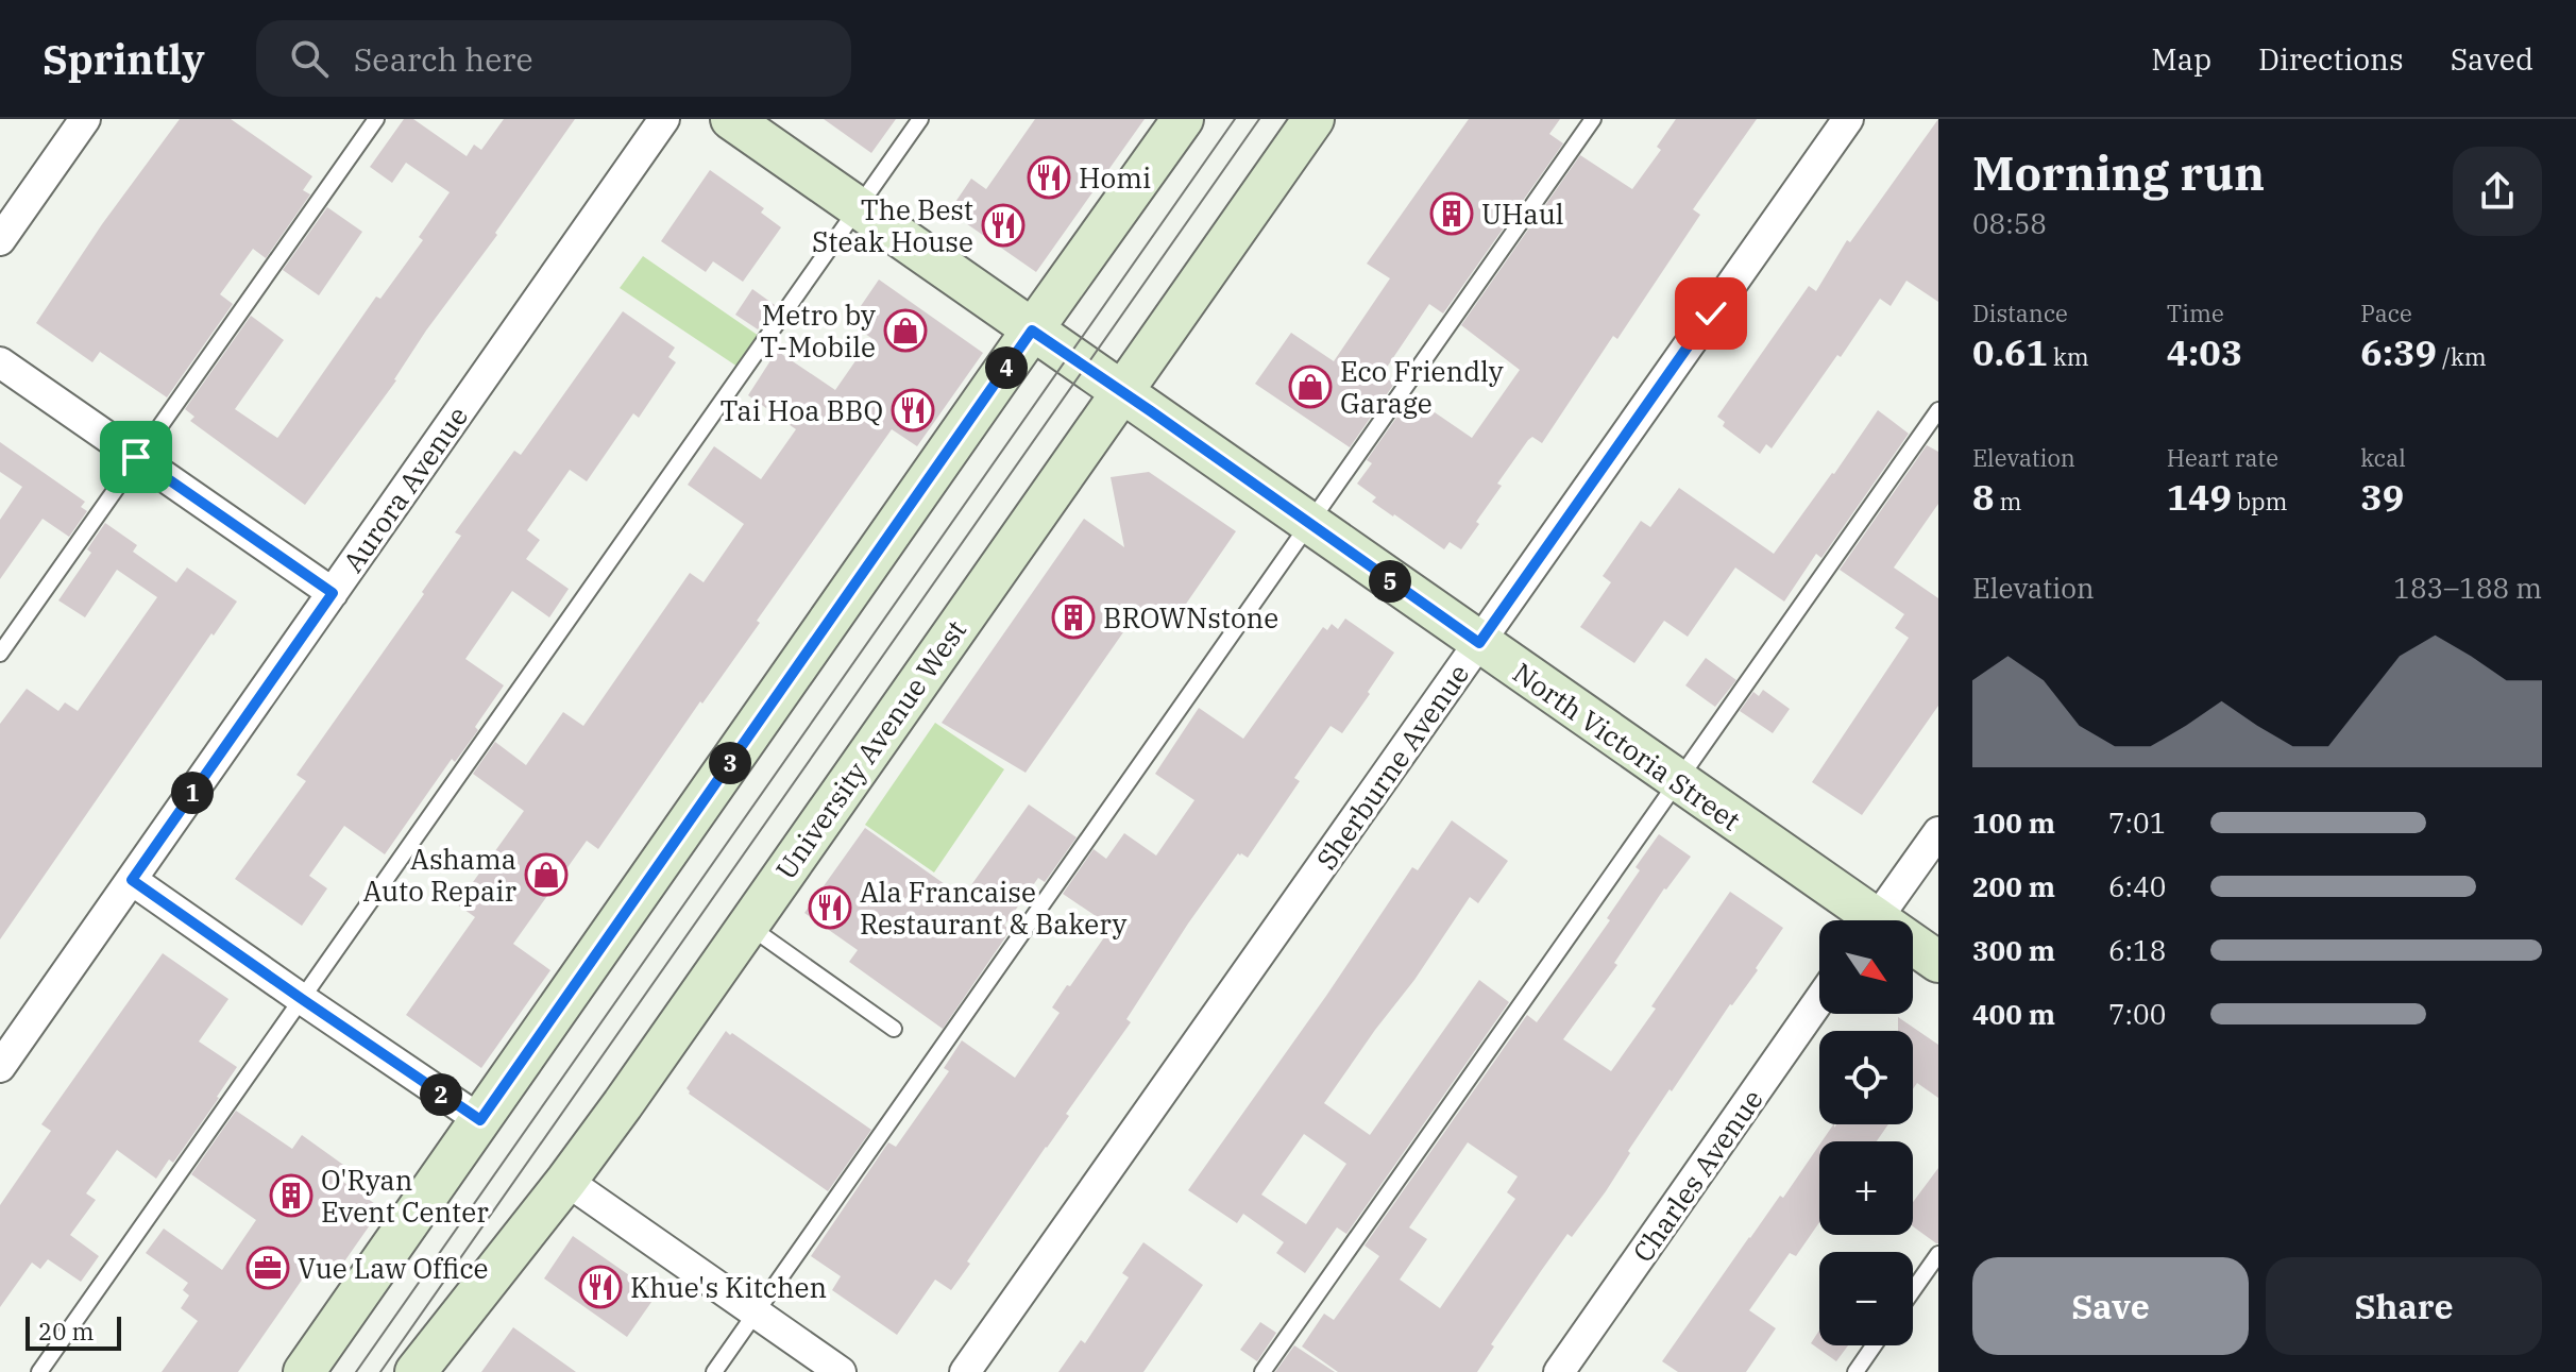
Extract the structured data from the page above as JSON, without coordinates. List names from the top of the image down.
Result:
{
  "streets": {
    "main road": ["North Victoria Street", "University Avenue West"],
    "street": ["Aurora Avenue", "Sherburne Avenue", "Charles Avenue"]
  },
  "crossings": [
    ["North Victoria Street", "University Avenue West"],
    ["North Victoria Street", "Sherburne Avenue"]
  ],
  "places": {
    "restaurant": [
      "Homi",
      "The Best Steak House",
      "Tai Hoa BBQ",
      "Ala Francaise Restaurant & Bakery",
      "Khue's Kitchen"
    ],
    "building": ["UHaul", "BROWNstone", "O'Ryan Event Center"],
    "shop": ["Metro by T-Mobile", "Eco Friendly Garage", "Ashama Auto Repair"],
    "office": ["Vue Law Office"]
  },
  "scale_bar": "20 m",
  "north": "bottom right",
  "page": {
    "header": "Sprintly",
    "search": "Search here",
    "nav": ["Map", "Directions", "Saved"],
    "heading": ["Morning run", "08:58"],
    "stats": [
      ["Distance", "0.61 km"],
      ["Time", "4:03"],
      ["Pace", "6:39 /km"],
      ["Elevation", "8 m"],
      ["Heart rate", "149 bpm"],
      ["kcal", "39"]
    ],
    "pins": [
      "4",
      "5",
      "3",
      "1",
      "2"
    ],
    "chart": ["Elevation", "183–188 m"],
    "list": [
      {
        "name": "100 m",
        "note": "7:01"
      },
      {
        "name": "200 m",
        "note": "6:40"
      },
      {
        "name": "300 m",
        "note": "6:18"
      },
      {
        "name": "400 m",
        "note": "7:00"
      }
    ],
    "map_buttons": ["+", "−"],
    "buttons": ["Save", "Share"],
    "scale": "20 m"
  }
}
